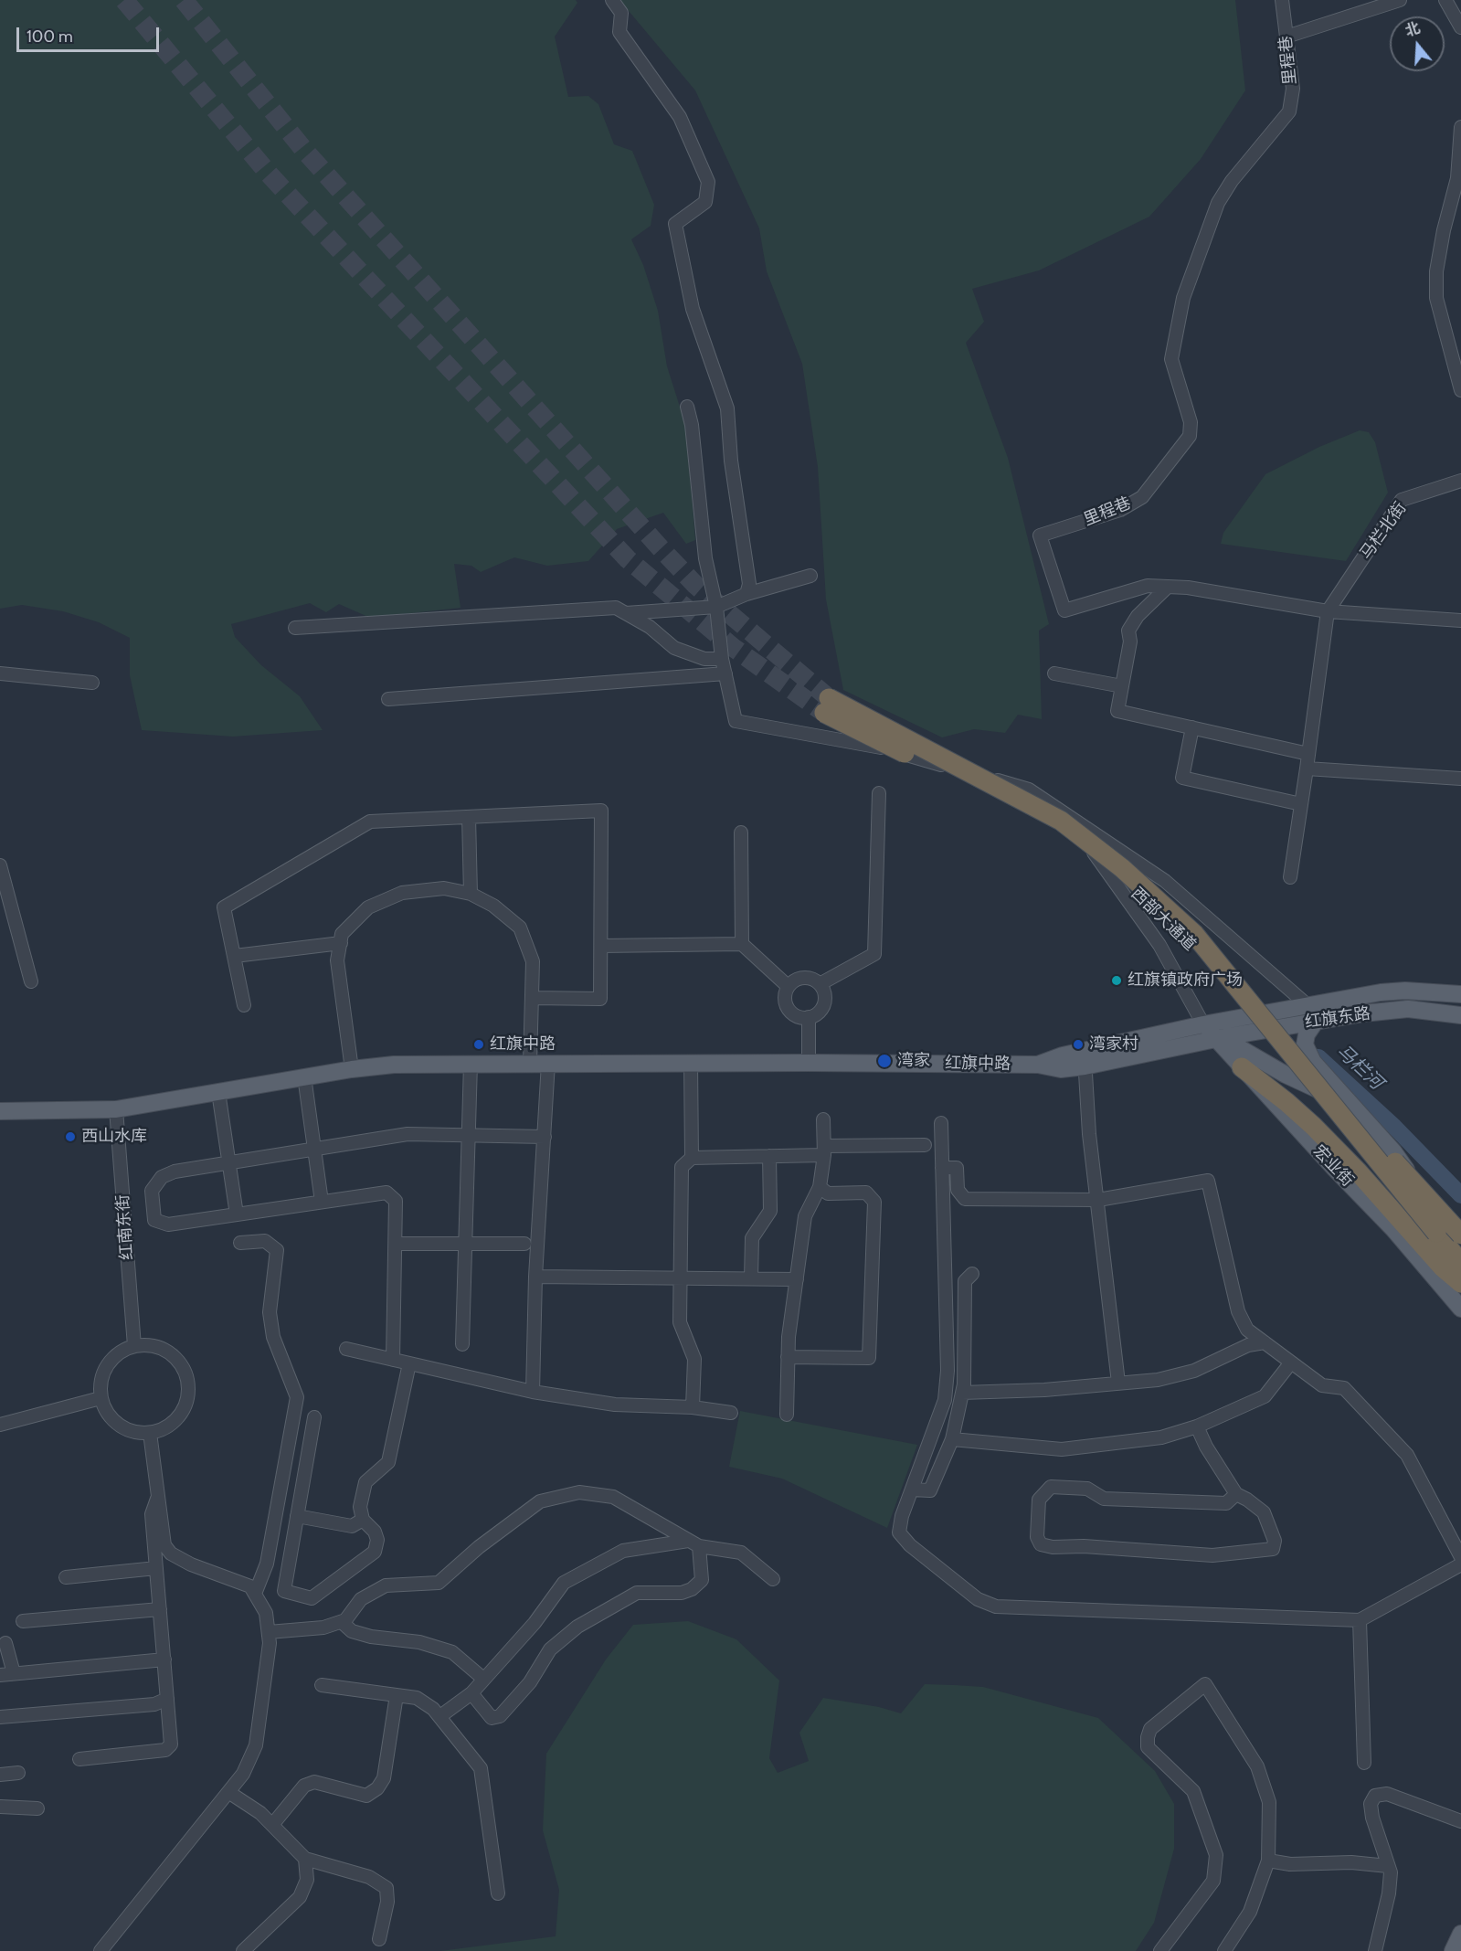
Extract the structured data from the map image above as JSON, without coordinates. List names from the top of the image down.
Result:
{
  "streets": {
    "highway": ["西部大通道"],
    "main road": ["红旗东路", "红旗中路", "宏业街"],
    "street": ["里程巷", "马栏北街", "红南东街"]
  },
  "crossings": [
    ["里程巷", "马栏北街"],
    ["红旗东路", "红旗中路"],
    ["红旗东路", "宏业街"],
    ["红旗中路", "宏业街"],
    ["红旗中路", "红南东街"]
  ],
  "water": ["马栏河"],
  "places": [
    "红旗镇政府广场",
    "红旗中路",
    "湾家村",
    "湾家",
    "西山水库"
  ],
  "scale_bar": "100 m",
  "north": "top"
}
